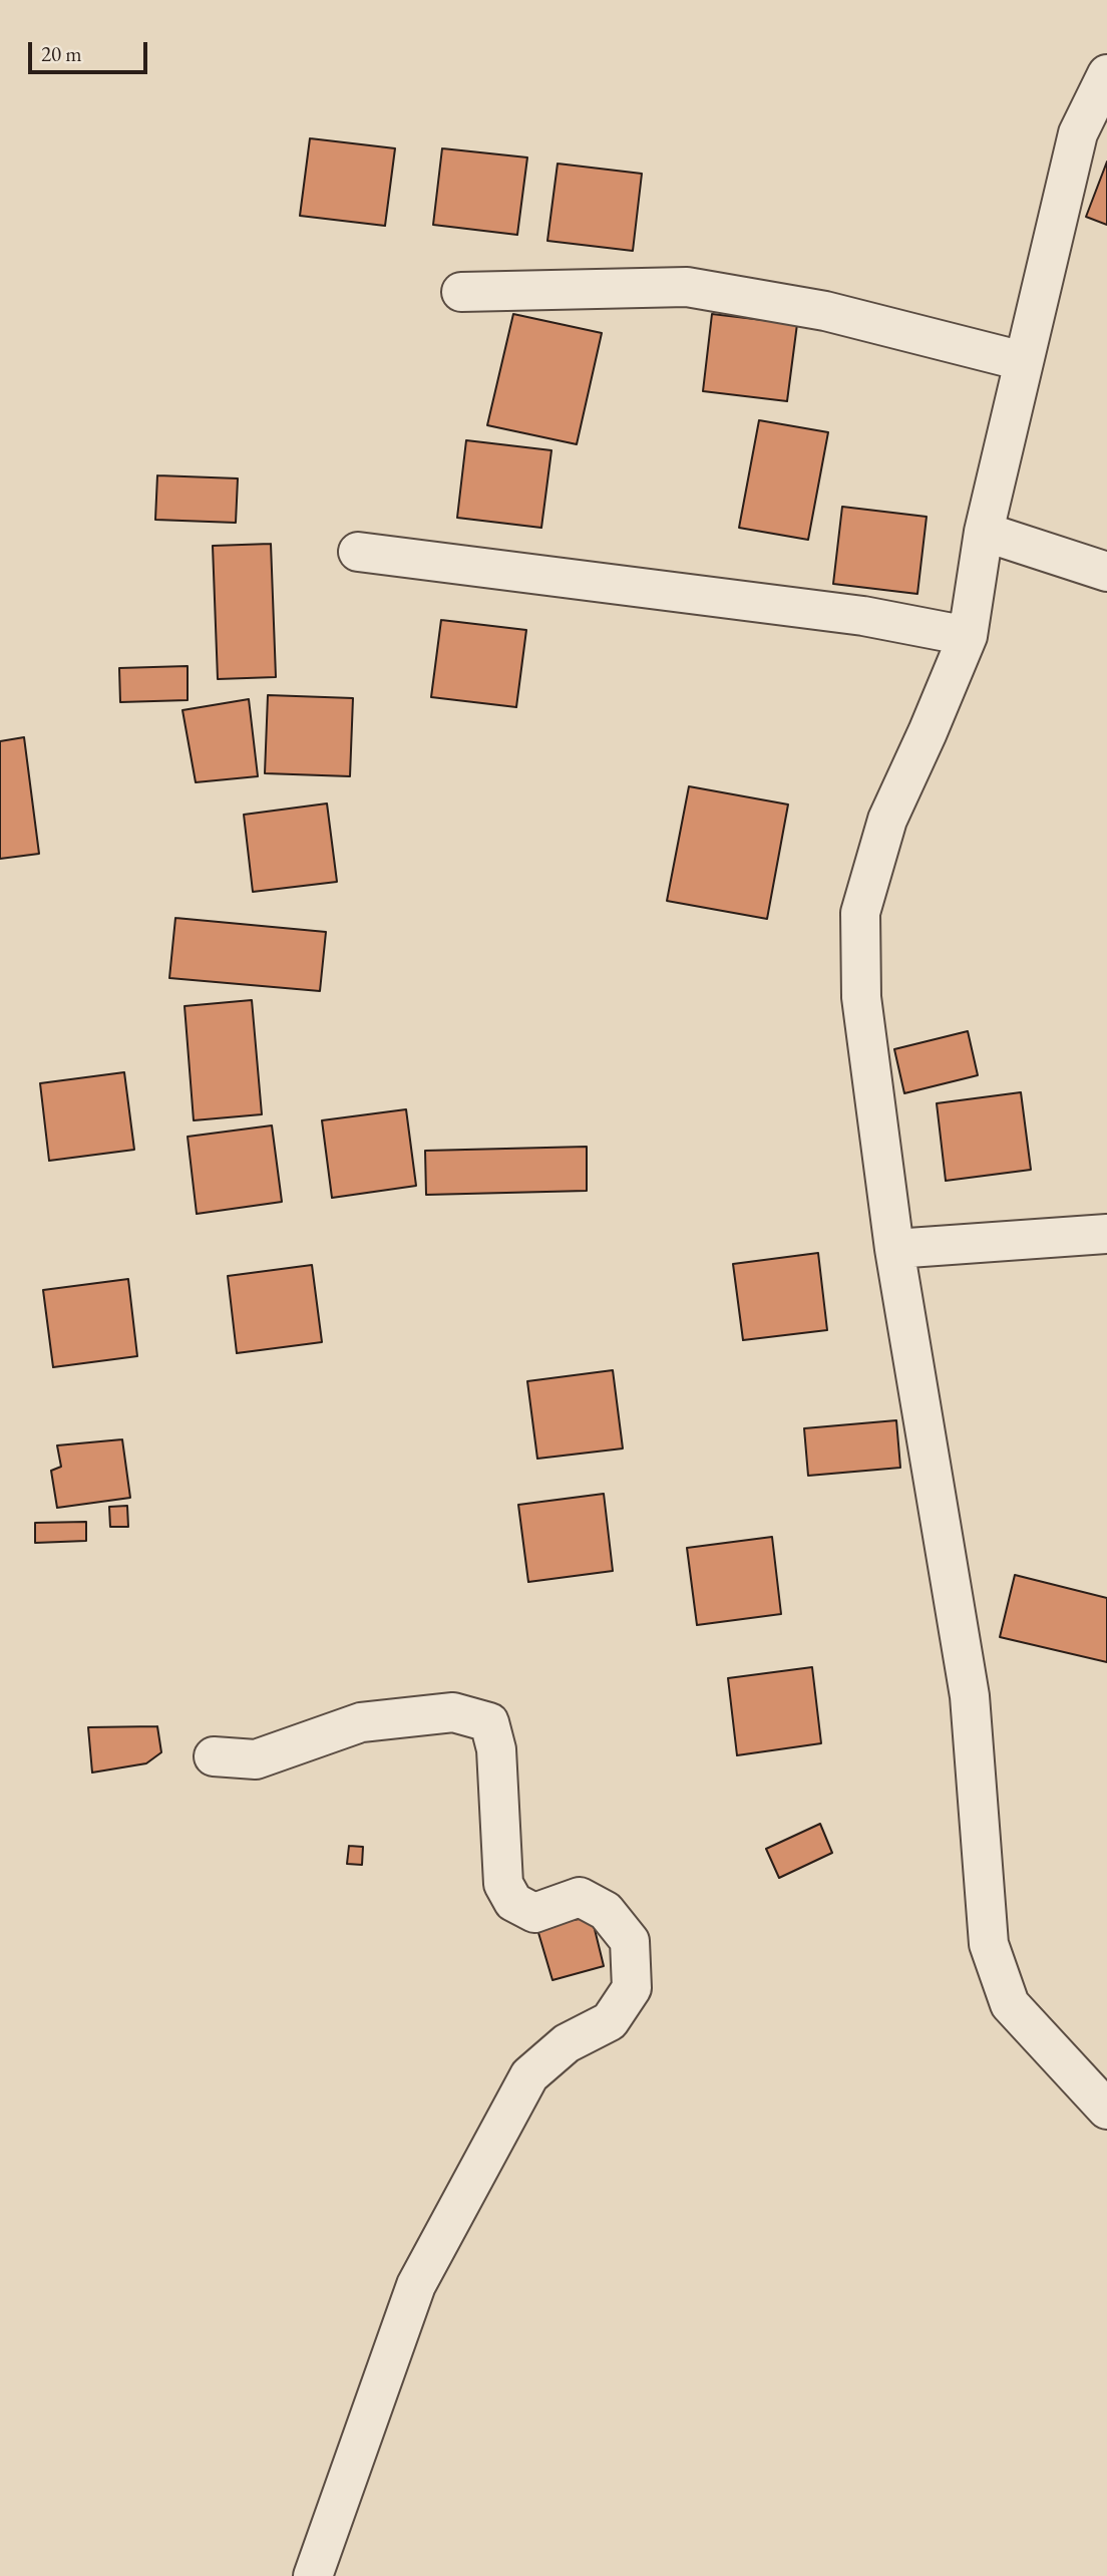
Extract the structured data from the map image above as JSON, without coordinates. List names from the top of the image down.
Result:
{
  "scale_bar": "20 m"
}
